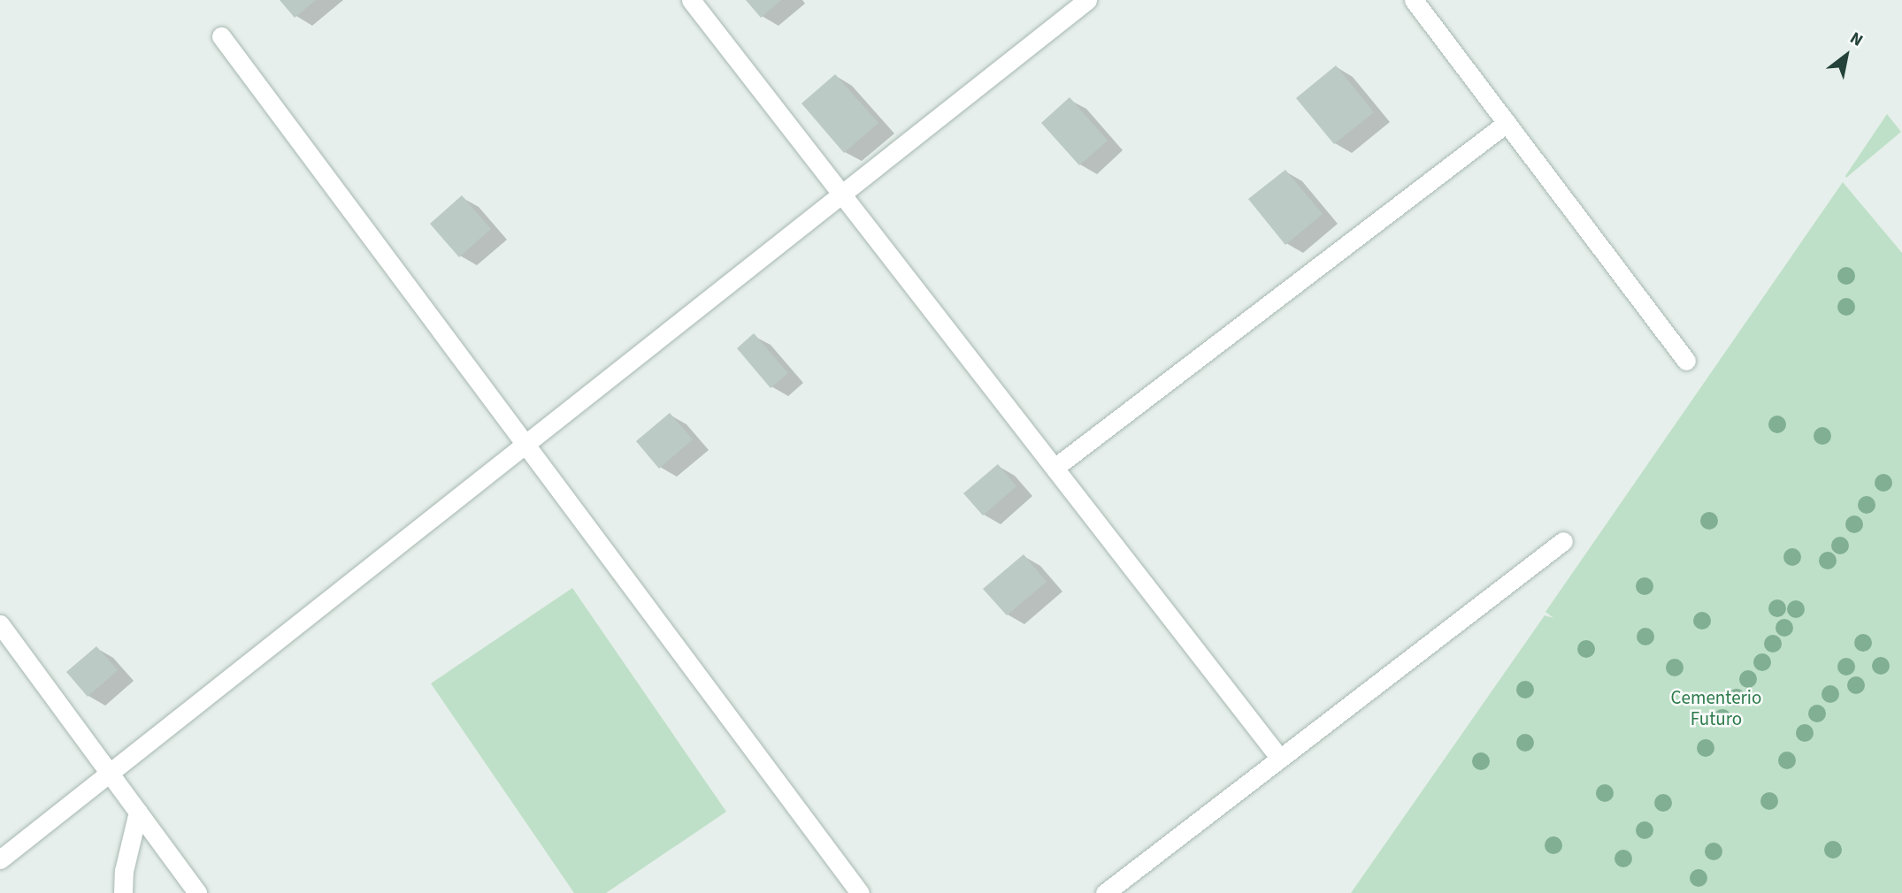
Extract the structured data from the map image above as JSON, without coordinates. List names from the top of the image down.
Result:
{
  "parks": ["Cementerio Futuro"],
  "north": "top right"
}
